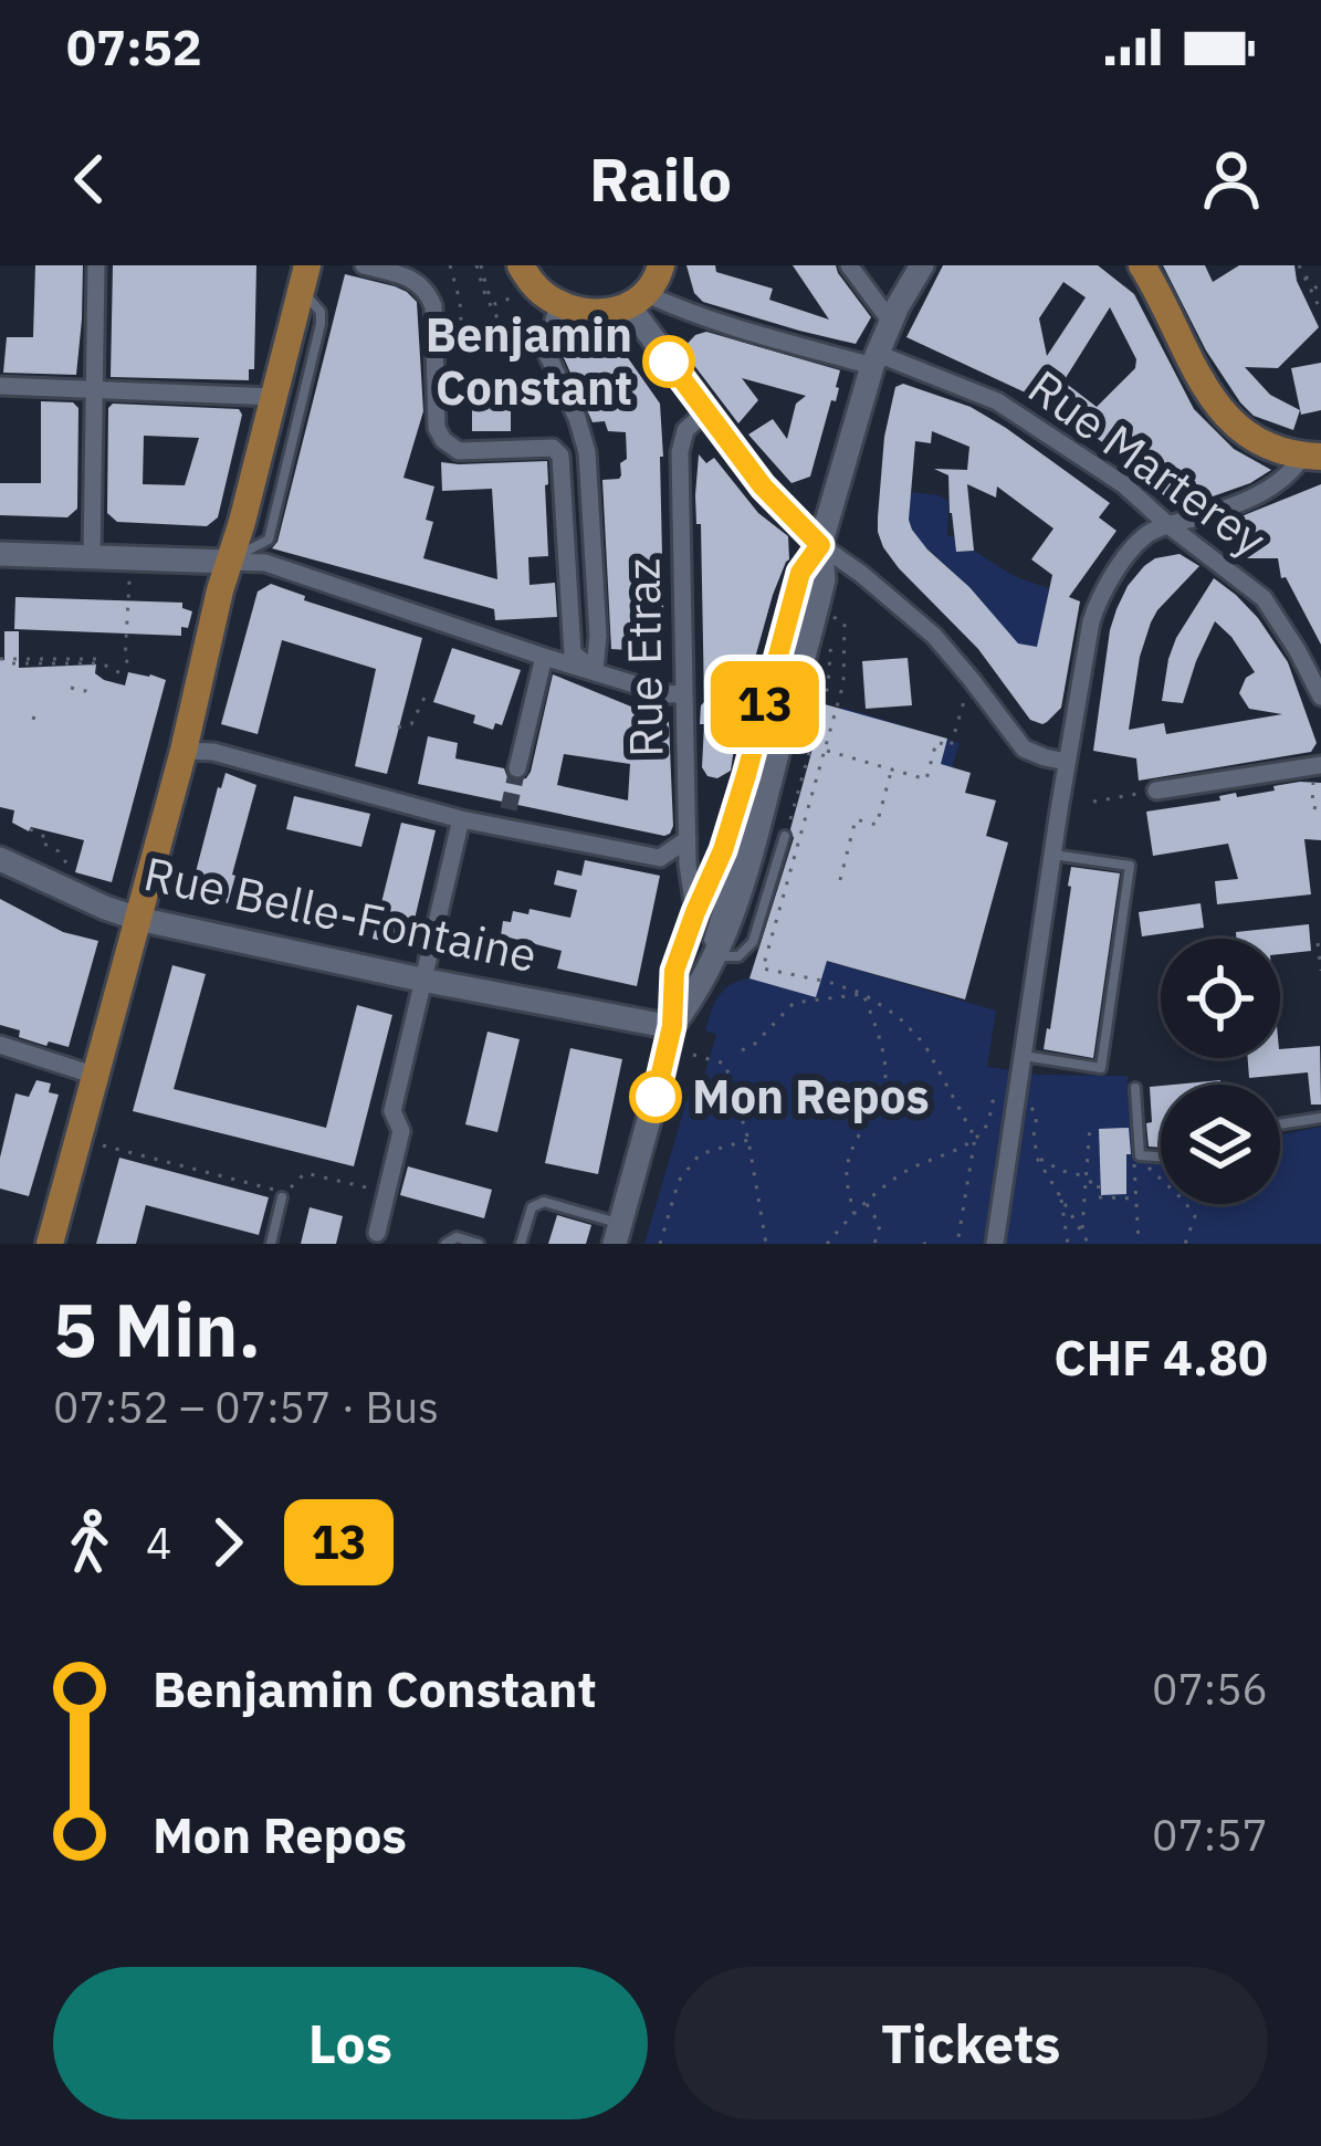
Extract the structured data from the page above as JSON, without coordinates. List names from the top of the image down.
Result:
{
  "streets": {
    "main road": ["Rue Belle-Fontaine"],
    "street": ["Rue Marterey", "Rue Etraz"]
  },
  "places": ["Benjamin Constant", "Mon Repos"],
  "lines": ["bus line 13"],
  "page": {
    "status": "07:52",
    "header": "Railo",
    "on_map": "13",
    "heading": ["5 Min.", "07:52 – 07:57 · Bus", "CHF 4.80"],
    "legs": ["4", "13"],
    "list": [
      {
        "name": "Benjamin Constant",
        "value": "07:56"
      },
      {
        "name": "Mon Repos",
        "value": "07:57"
      }
    ],
    "buttons": ["Los", "Tickets"]
  }
}
